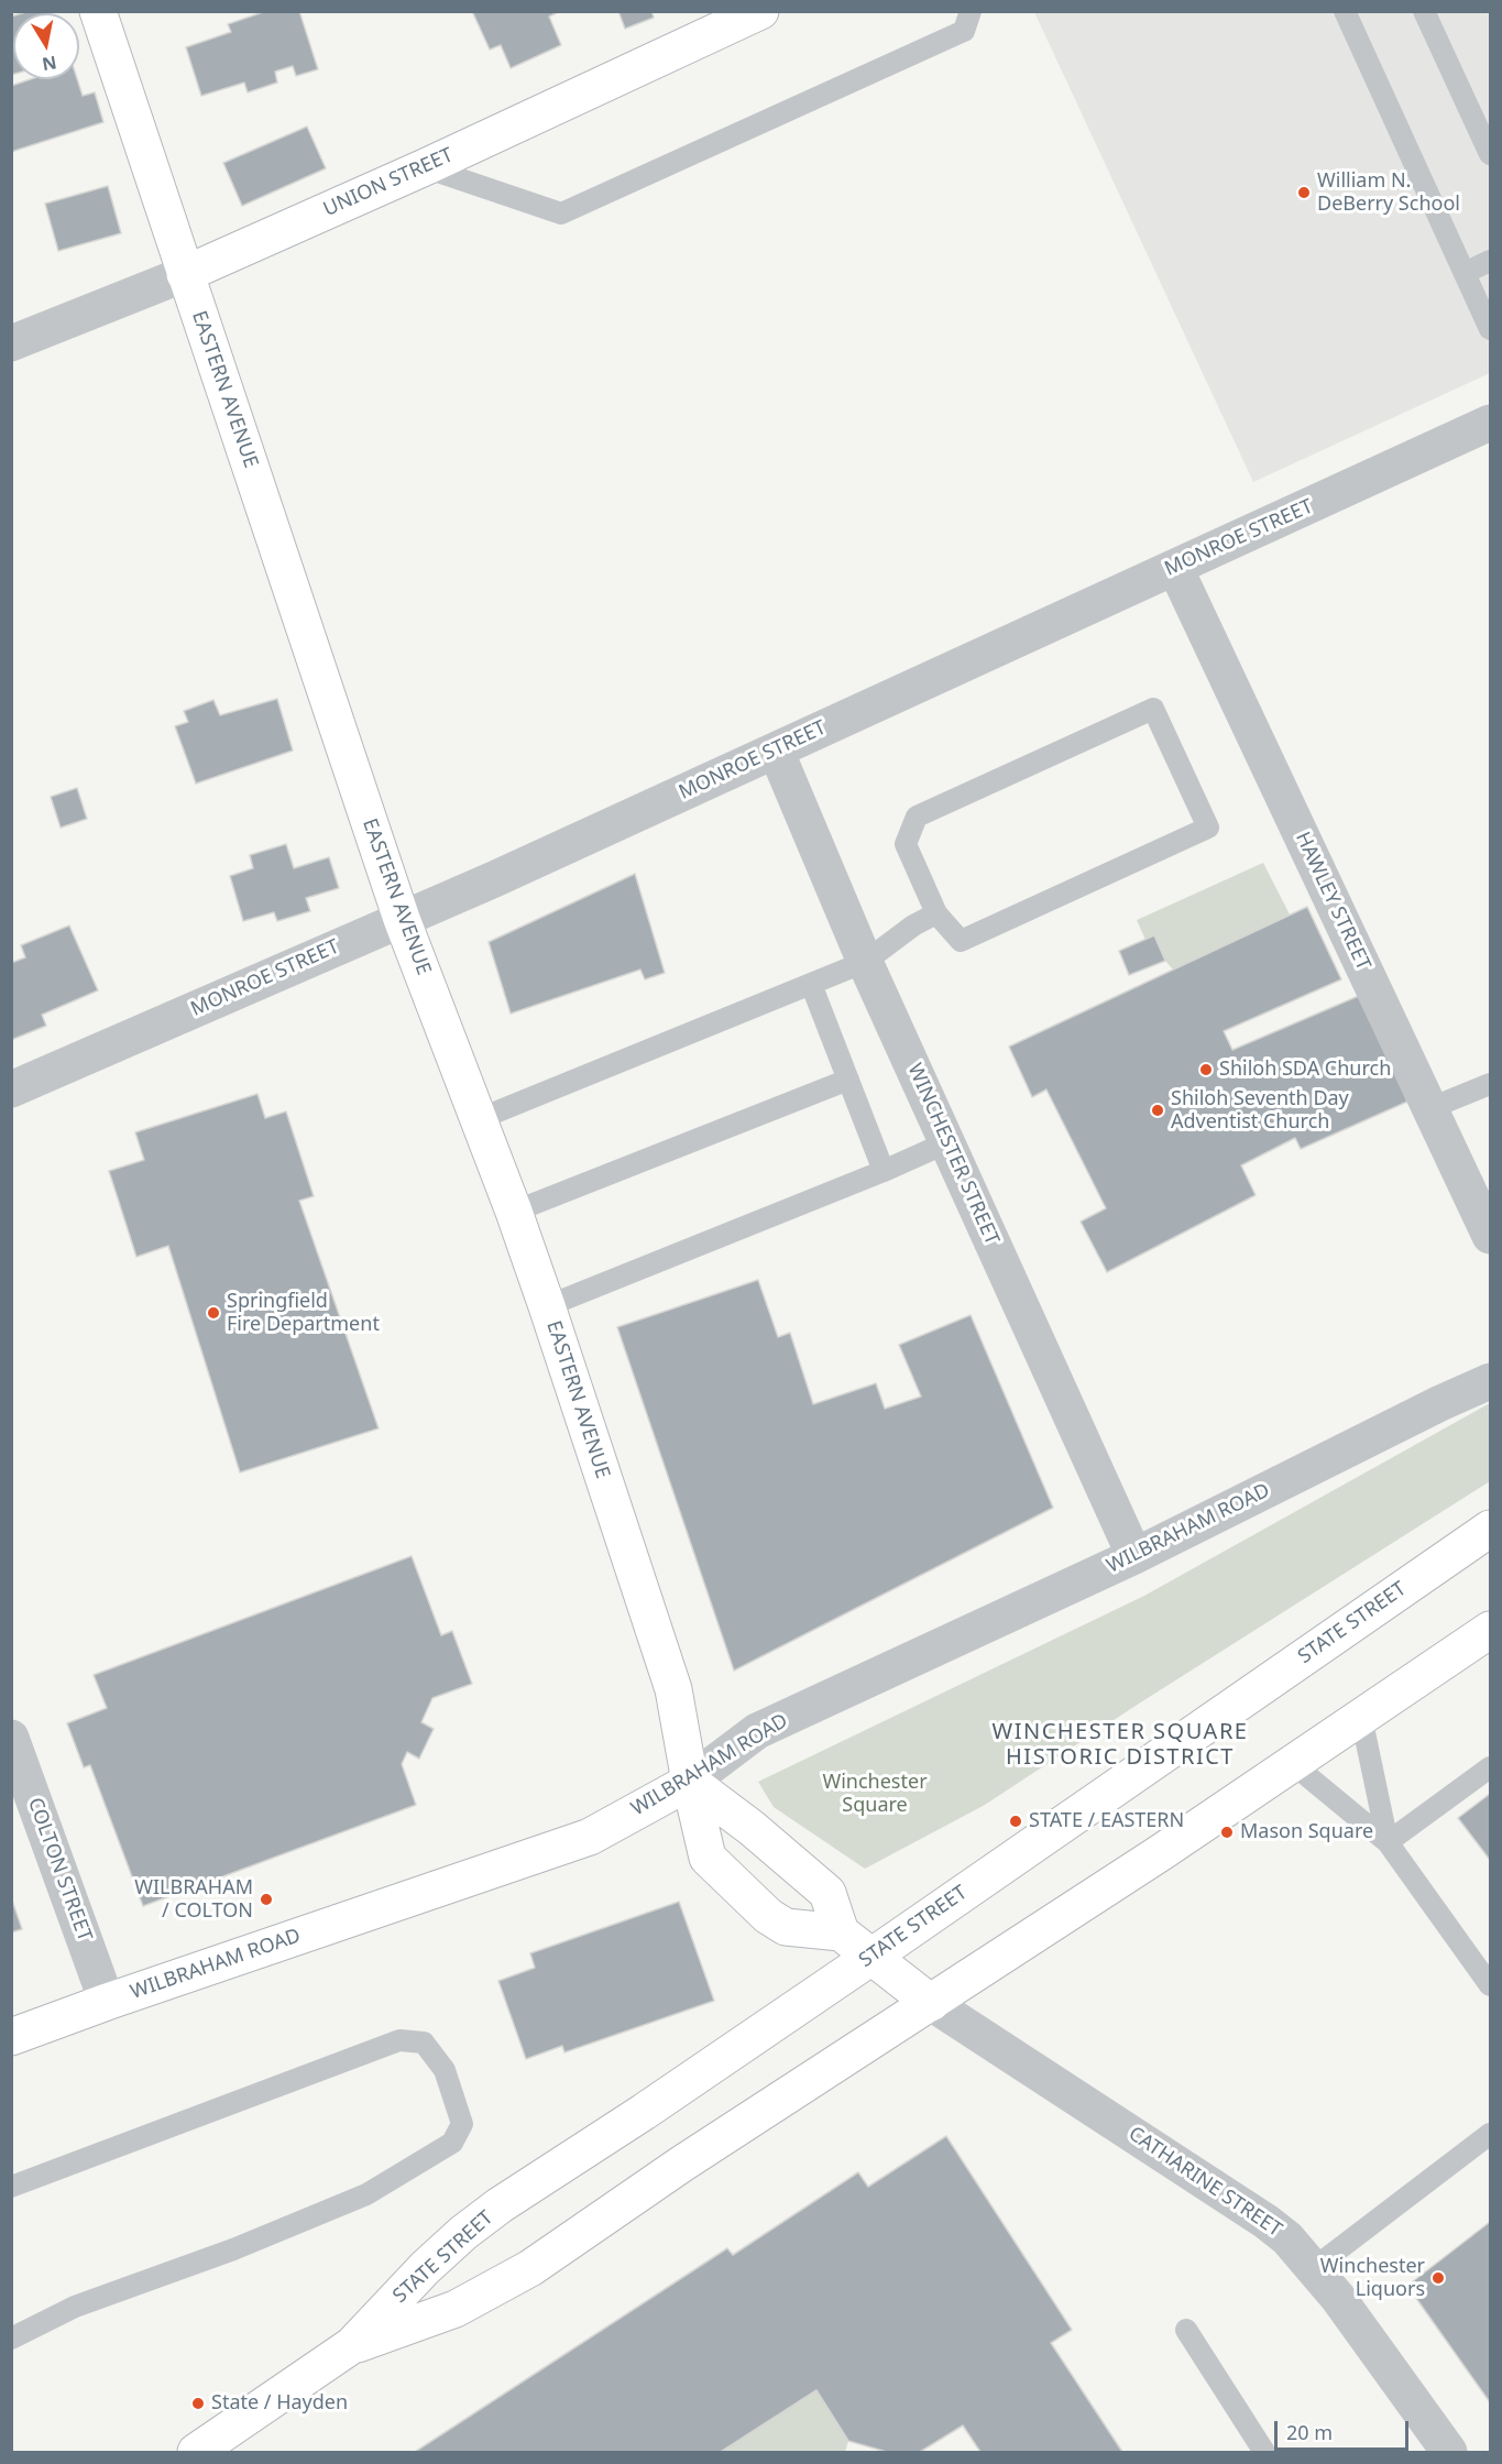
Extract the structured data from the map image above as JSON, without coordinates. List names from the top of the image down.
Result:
{
  "streets": {
    "main road": [
      "UNION STREET",
      "EASTERN AVENUE",
      "WILBRAHAM ROAD",
      "STATE STREET"
    ],
    "street": [
      "MONROE STREET",
      "HAWLEY STREET",
      "WINCHESTER STREET",
      "COLTON STREET",
      "CATHARINE STREET"
    ]
  },
  "crossings": [
    ["UNION STREET", "EASTERN AVENUE"],
    ["EASTERN AVENUE", "MONROE STREET"],
    ["EASTERN AVENUE", "WILBRAHAM ROAD"],
    ["MONROE STREET", "HAWLEY STREET"],
    ["MONROE STREET", "WINCHESTER STREET"],
    ["WINCHESTER STREET", "WILBRAHAM ROAD"],
    ["WILBRAHAM ROAD", "COLTON STREET"],
    ["STATE STREET", "CATHARINE STREET"]
  ],
  "districts": ["WINCHESTER SQUARE HISTORIC DISTRICT"],
  "parks": ["Winchester Square"],
  "places": [
    "William N. DeBerry School",
    "Shiloh SDA Church",
    "Shiloh Seventh Day Adventist Church",
    "Springfield Fire Department",
    "STATE / EASTERN",
    "Mason Square",
    "WILBRAHAM / COLTON",
    "Winchester Liquors",
    "State / Hayden"
  ],
  "scale_bar": "20 m",
  "north": "bottom"
}
